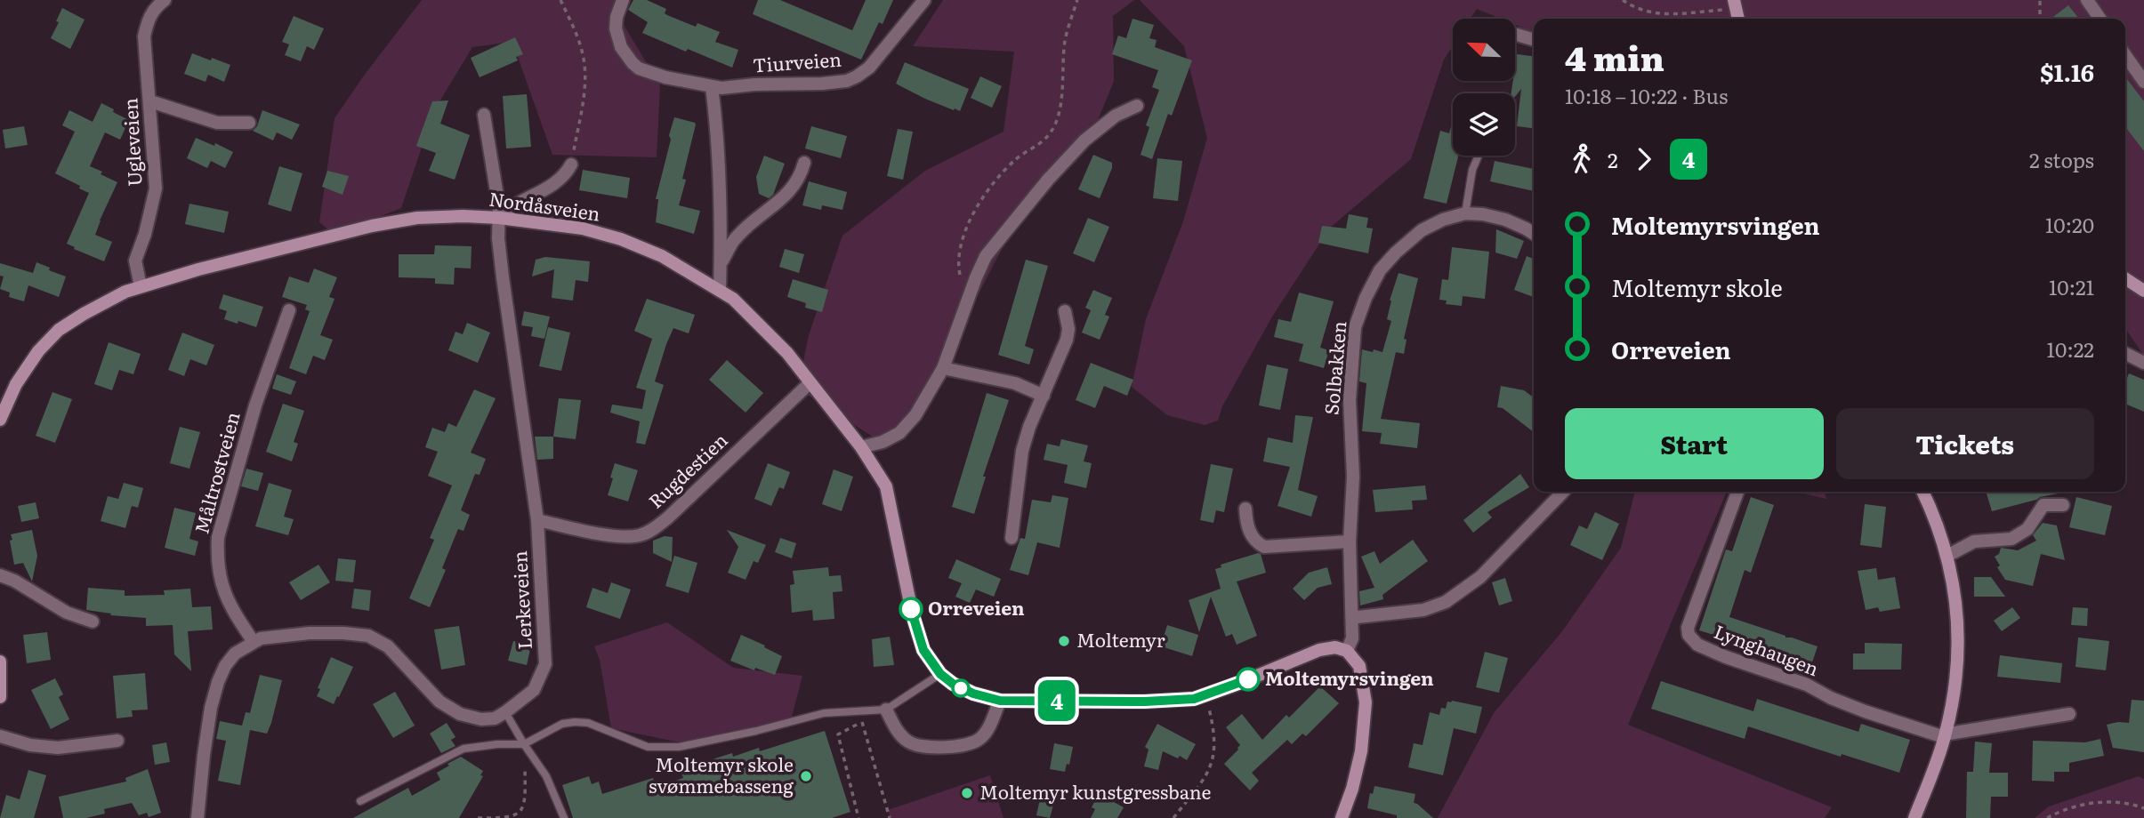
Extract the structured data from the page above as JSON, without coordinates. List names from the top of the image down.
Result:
{
  "streets": {
    "main road": ["Nordåsveien"],
    "street": [
      "Tiurveien",
      "Ugleveien",
      "Solbakken",
      "Rugdestien",
      "Måltrostveien",
      "Lerkeveien",
      "Lynghaugen"
    ]
  },
  "crossings": [
    ["Ugleveien", "Nordåsveien"],
    ["Nordåsveien", "Rugdestien"],
    ["Nordåsveien", "Lerkeveien"],
    ["Rugdestien", "Lerkeveien"],
    ["Måltrostveien", "Lerkeveien"]
  ],
  "places": [
    "Orreveien",
    "Moltemyr",
    "Moltemyrsvingen",
    "Moltemyr skole svømmebasseng",
    "Moltemyr kunstgressbane"
  ],
  "lines": ["bus line 4"],
  "north": "top left",
  "page": {
    "on_map": "4",
    "heading": ["4 min", "10:18 – 10:22 · Bus", "$1.16"],
    "legs": ["2", "4", "2 stops"],
    "list": [
      {
        "name": "Moltemyrsvingen",
        "value": "10:20"
      },
      {
        "name": "Moltemyr skole",
        "value": "10:21"
      },
      {
        "name": "Orreveien",
        "value": "10:22"
      }
    ],
    "buttons": ["Start", "Tickets"]
  }
}
